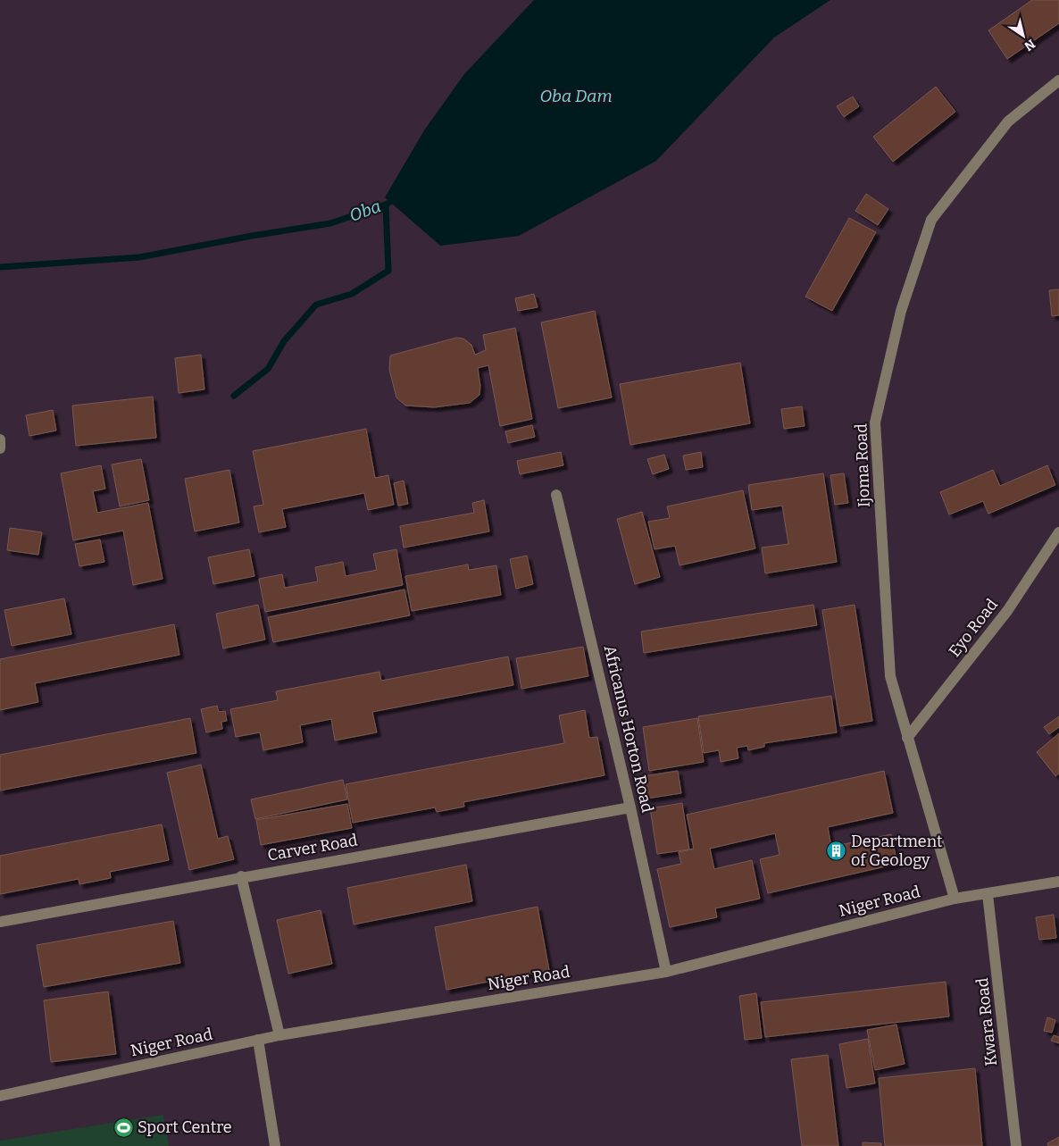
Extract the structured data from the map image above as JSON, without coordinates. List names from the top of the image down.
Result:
{
  "streets": {
    "street": [
      "Ijoma Road",
      "Eyo Road",
      "Africanus Horton Road",
      "Carver Road",
      "Niger Road",
      "Kwara Road"
    ]
  },
  "crossings": [
    ["Ijoma Road", "Eyo Road"],
    ["Ijoma Road", "Niger Road"],
    ["Africanus Horton Road", "Carver Road"],
    ["Africanus Horton Road", "Niger Road"],
    ["Niger Road", "Kwara Road"]
  ],
  "water": ["Oba Dam", "Oba"],
  "places": {
    "building": ["Department of Geology"],
    "sports": ["Sport Centre"]
  },
  "north": "bottom right"
}
